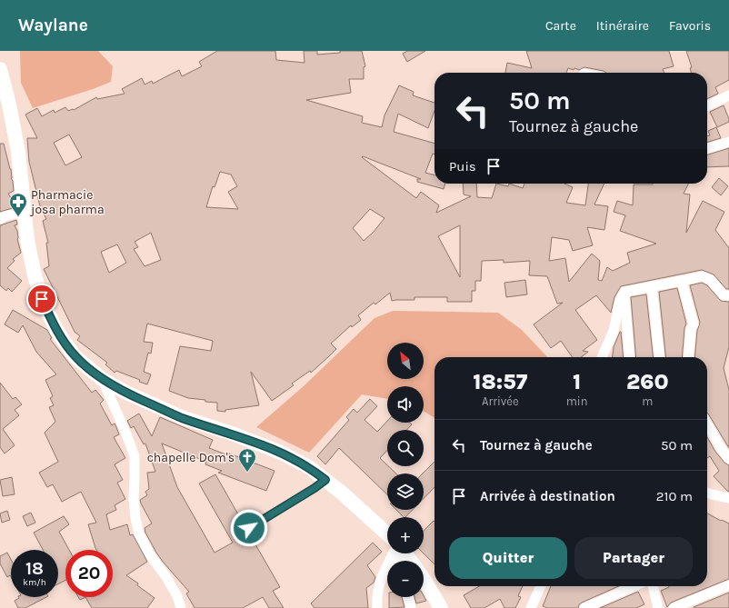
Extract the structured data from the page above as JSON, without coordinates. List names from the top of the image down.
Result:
{
  "places": {
    "pharmacy": ["Pharmacie josa pharma"],
    "church": ["chapelle Dom's"]
  },
  "north": "top left",
  "page": {
    "header": "Waylane",
    "nav": ["Carte", "Itinéraire", "Favoris"],
    "turn": ["50 m", "Tournez à gauche"],
    "then": "Puis",
    "map_buttons": ["+", "−"],
    "eta": [
      "18:57",
      "Arrivée",
      "1",
      "min",
      "260",
      "m"
    ],
    "list": [
      {
        "name": "Tournez à gauche",
        "value": "50 m"
      },
      {
        "name": "Arrivée à destination",
        "value": "210 m"
      }
    ],
    "buttons": ["Quitter", "Partager"],
    "speed": "18 km/h",
    "limit": "20"
  }
}
